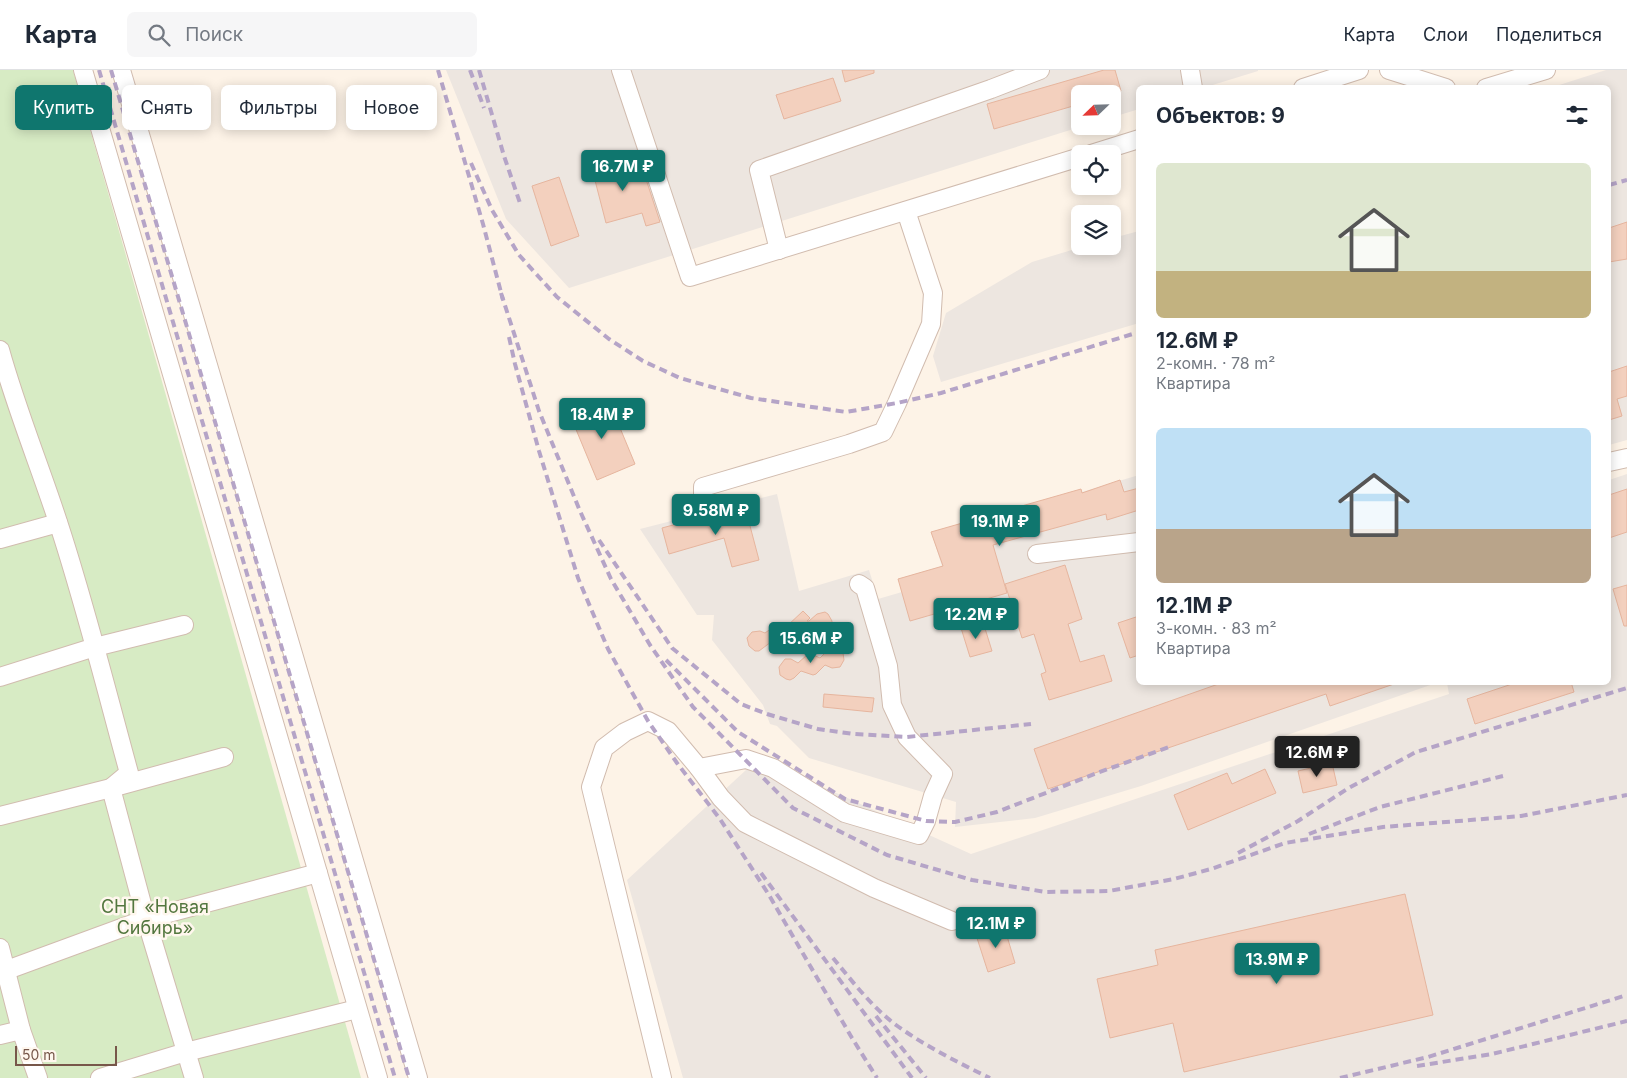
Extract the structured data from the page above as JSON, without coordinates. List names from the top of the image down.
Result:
{
  "parks": ["СНТ «Новая Сибирь»"],
  "scale_bar": "50 m",
  "north": "bottom left",
  "page": {
    "header": "Карта",
    "search": "Поиск",
    "nav": ["Карта", "Слои", "Поделиться"],
    "chip": [
      "Купить",
      "Снять",
      "Фильтры",
      "Новое"
    ],
    "heading": "Объектов: 9",
    "list": [
      {
        "name": "12.6M ₽",
        "note": "2-комн. · 78 m² · Квартира"
      },
      {
        "name": "12.1M ₽",
        "note": "3-комн. · 83 m² · Квартира"
      }
    ],
    "price": [
      "16.7M ₽",
      "18.4M ₽",
      "9.58M ₽",
      "19.1M ₽",
      "12.2M ₽",
      "15.6M ₽",
      "12.6M ₽",
      "12.1M ₽",
      "13.9M ₽"
    ],
    "scale": "50 m"
  }
}
